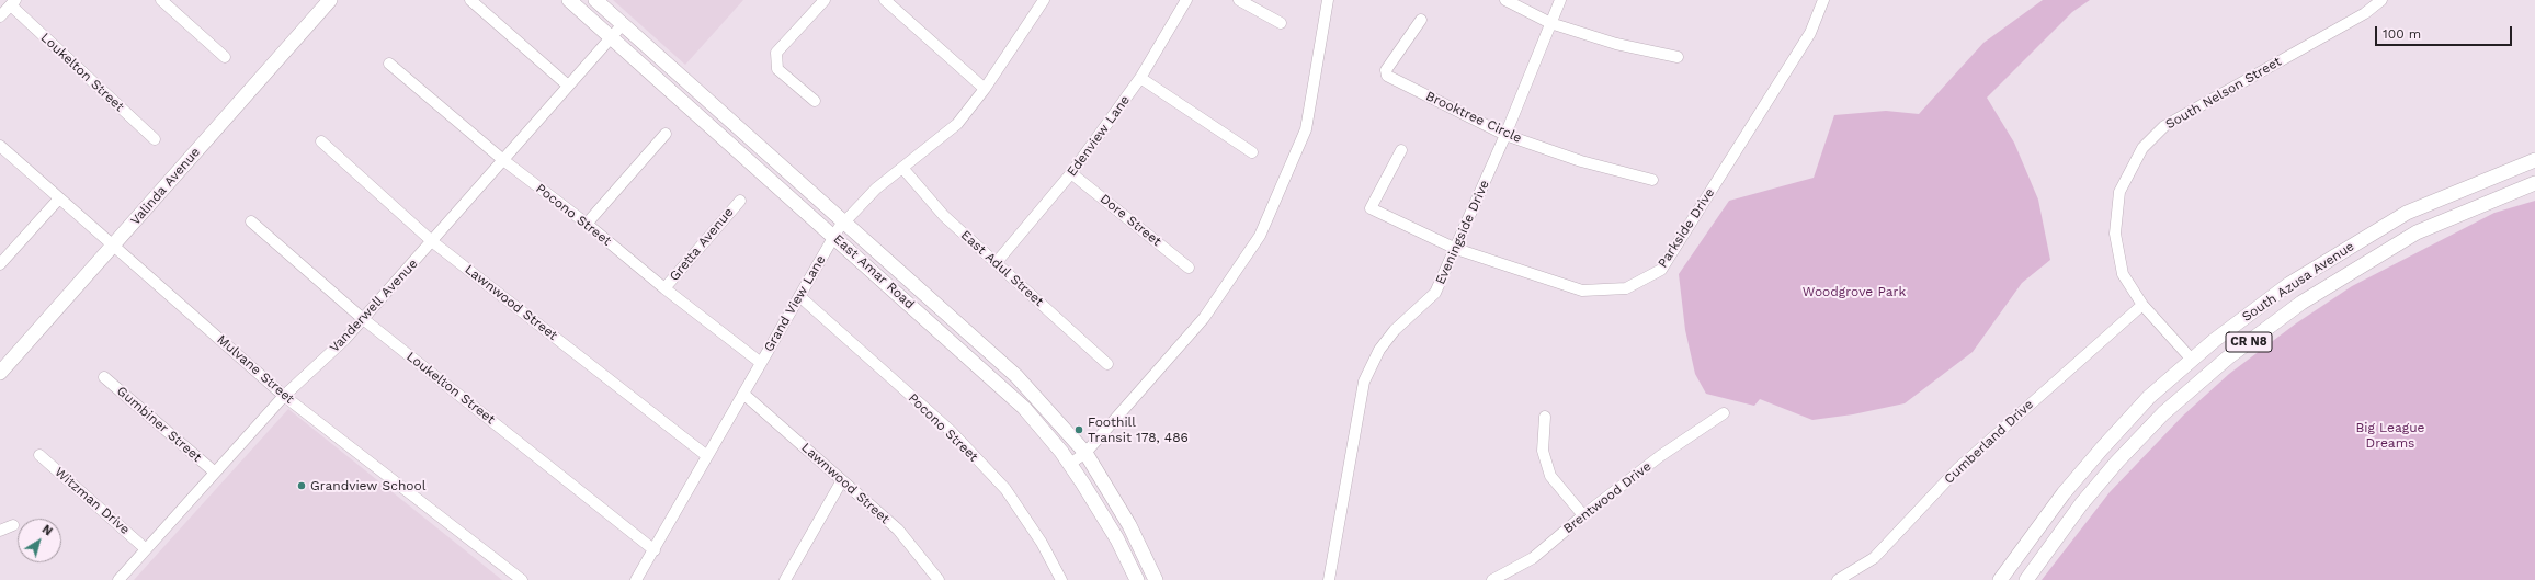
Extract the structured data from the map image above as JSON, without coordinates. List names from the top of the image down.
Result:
{
  "streets": {
    "main road": [
      "Valinda Avenue",
      "East Amar Road",
      "South Azusa Avenue",
      "CR N8"
    ],
    "street": [
      "Loukelton Street",
      "South Nelson Street",
      "Brooktree Circle",
      "Edenview Lane",
      "Pocono Street",
      "Dore Street",
      "Parkside Drive",
      "Eveningside Drive",
      "Gretta Avenue",
      "East Adul Street",
      "Lawnwood Street",
      "Grand View Lane",
      "Vanderwell Avenue",
      "Mulvane Street",
      "Gumbiner Street",
      "Cumberland Drive",
      "Brentwood Drive",
      "Witzman Drive"
    ]
  },
  "crossings": [
    ["Loukelton Street", "Grand View Lane"],
    ["Loukelton Street", "Vanderwell Avenue"],
    ["South Nelson Street", "South Azusa Avenue"],
    ["South Nelson Street", "Cumberland Drive"],
    ["Brooktree Circle", "Eveningside Drive"],
    ["Edenview Lane", "Dore Street"],
    ["Edenview Lane", "East Adul Street"],
    ["Valinda Avenue", "Mulvane Street"],
    ["Pocono Street", "Gretta Avenue"],
    ["Pocono Street", "Grand View Lane"],
    ["Pocono Street", "Vanderwell Avenue"],
    ["Parkside Drive", "Eveningside Drive"],
    ["East Adul Street", "Grand View Lane"],
    ["East Amar Road", "Grand View Lane"],
    ["East Amar Road", "Vanderwell Avenue"],
    ["Lawnwood Street", "Grand View Lane"],
    ["Lawnwood Street", "Vanderwell Avenue"],
    ["Vanderwell Avenue", "Mulvane Street"],
    ["Vanderwell Avenue", "Gumbiner Street"],
    ["Vanderwell Avenue", "Witzman Drive"]
  ],
  "parks": ["Woodgrove Park", "Big League Dreams"],
  "places": ["Foothill Transit 178, 486", "Grandview School"],
  "scale_bar": "100 m",
  "north": "top right"
}
